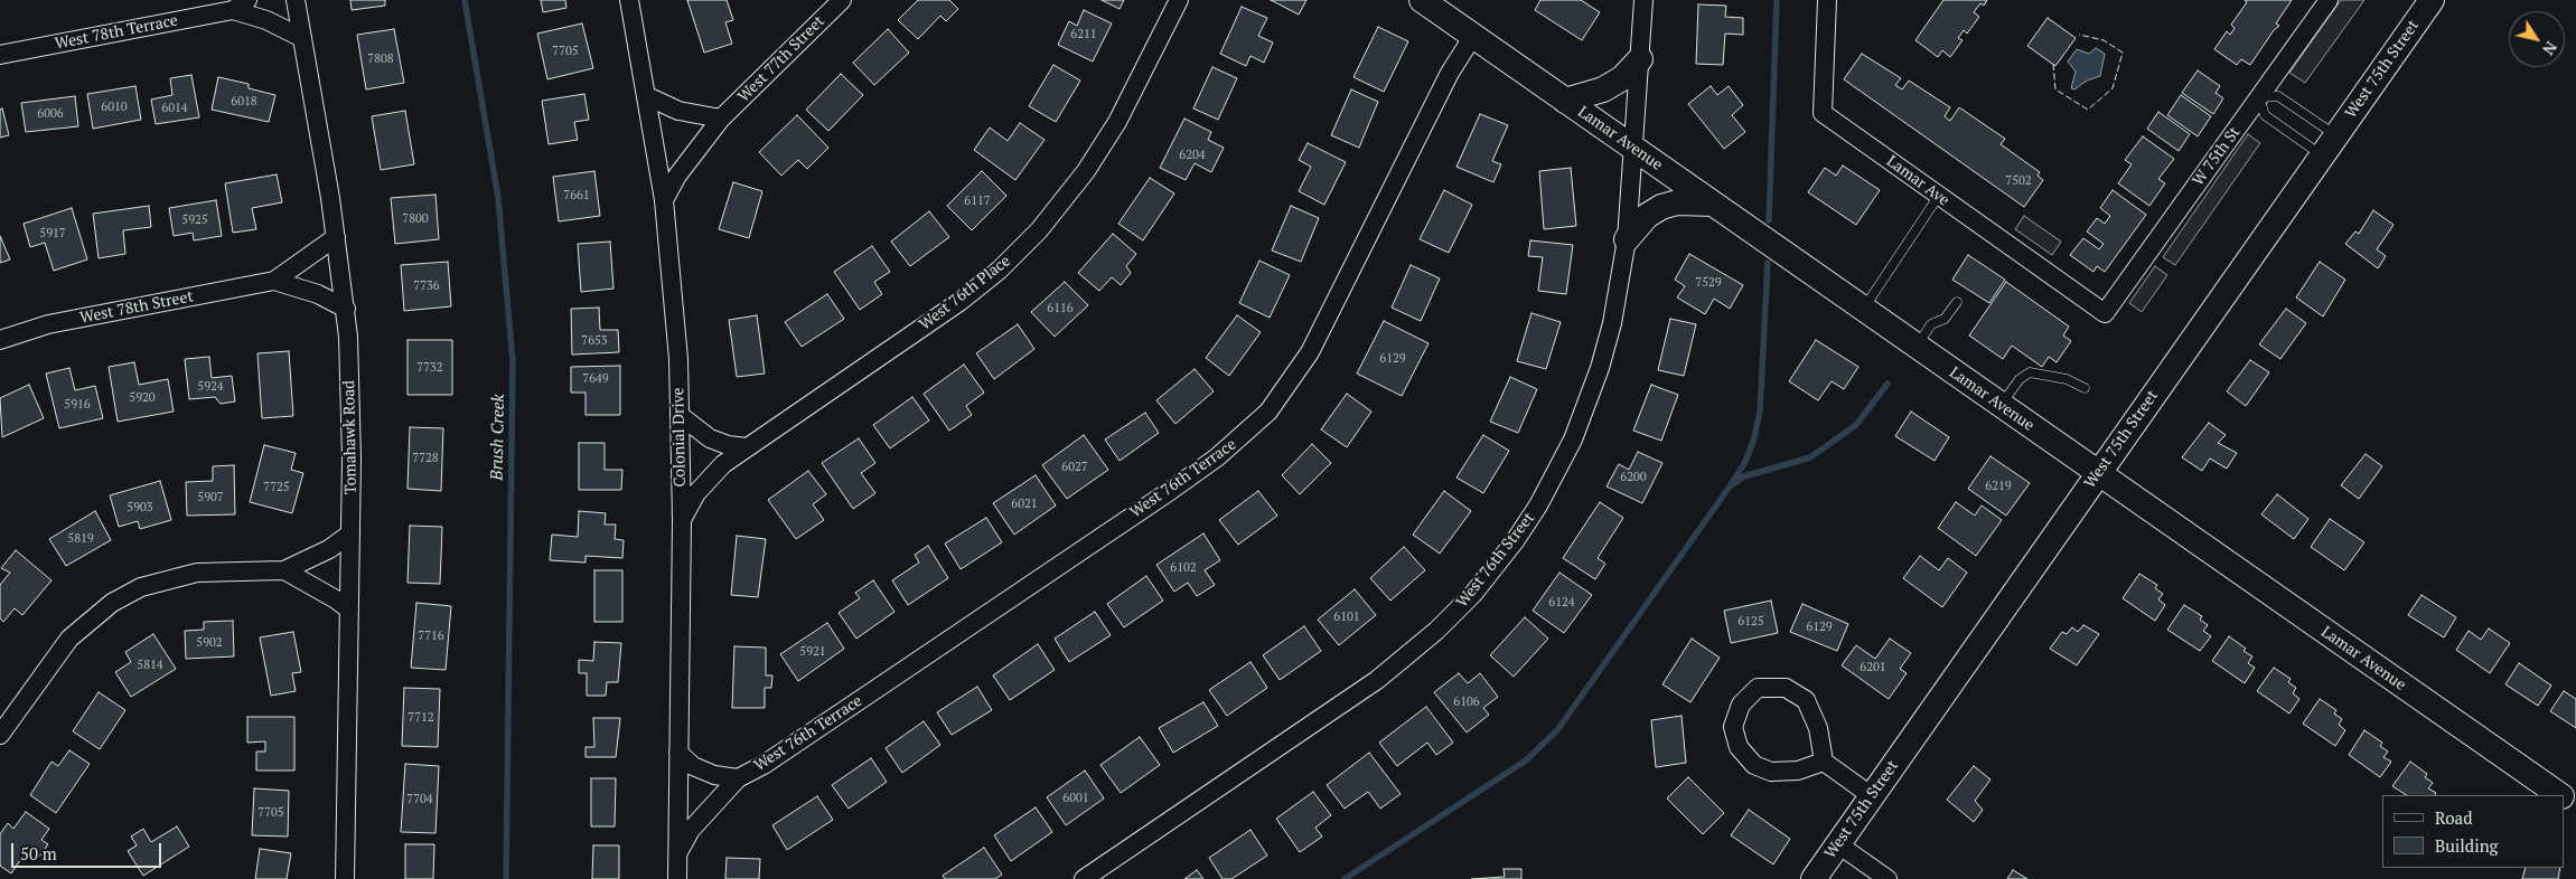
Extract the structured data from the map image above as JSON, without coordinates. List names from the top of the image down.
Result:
{
  "streets": {
    "street": [
      "West 78th Terrace",
      "West 77th Street",
      "West 75th Street",
      "Lamar Avenue",
      "W 75th St",
      "Lamar Ave",
      "West 76th Place",
      "West 78th Street",
      "Tomahawk Road",
      "Colonial Drive",
      "West 76th Terrace",
      "West 76th Street"
    ]
  },
  "crossings": [
    ["West 78th Terrace", "Tomahawk Road"],
    ["West 77th Street", "Colonial Drive"],
    ["West 75th Street", "Lamar Avenue"],
    ["Lamar Avenue", "West 76th Terrace"],
    ["Lamar Avenue", "West 76th Street"],
    ["W 75th St", "Lamar Ave"],
    ["West 76th Place", "Colonial Drive"],
    ["West 78th Street", "Tomahawk Road"],
    ["Colonial Drive", "West 76th Terrace"]
  ],
  "water": ["Brush Creek"],
  "house_numbers": [
    "6211",
    "7705",
    "7808",
    "6018",
    "6010",
    "6014",
    "6006",
    "6204",
    "7502",
    "7661",
    "6117",
    "7800",
    "5925",
    "5917",
    "7529",
    "7736",
    "6116",
    "7653",
    "6129",
    "7732",
    "7649",
    "5924",
    "5920",
    "5916",
    "7728",
    "6027",
    "6200",
    "6219",
    "7725",
    "5907",
    "6021",
    "5903",
    "5819",
    "6102",
    "6124",
    "6101",
    "6125",
    "6129",
    "7716",
    "5902",
    "5921",
    "5814",
    "6201",
    "6106",
    "7712",
    "6001",
    "7704",
    "7705"
  ],
  "legend": ["Road", "Building"],
  "scale_bar": "50 m",
  "north": "bottom right"
}
